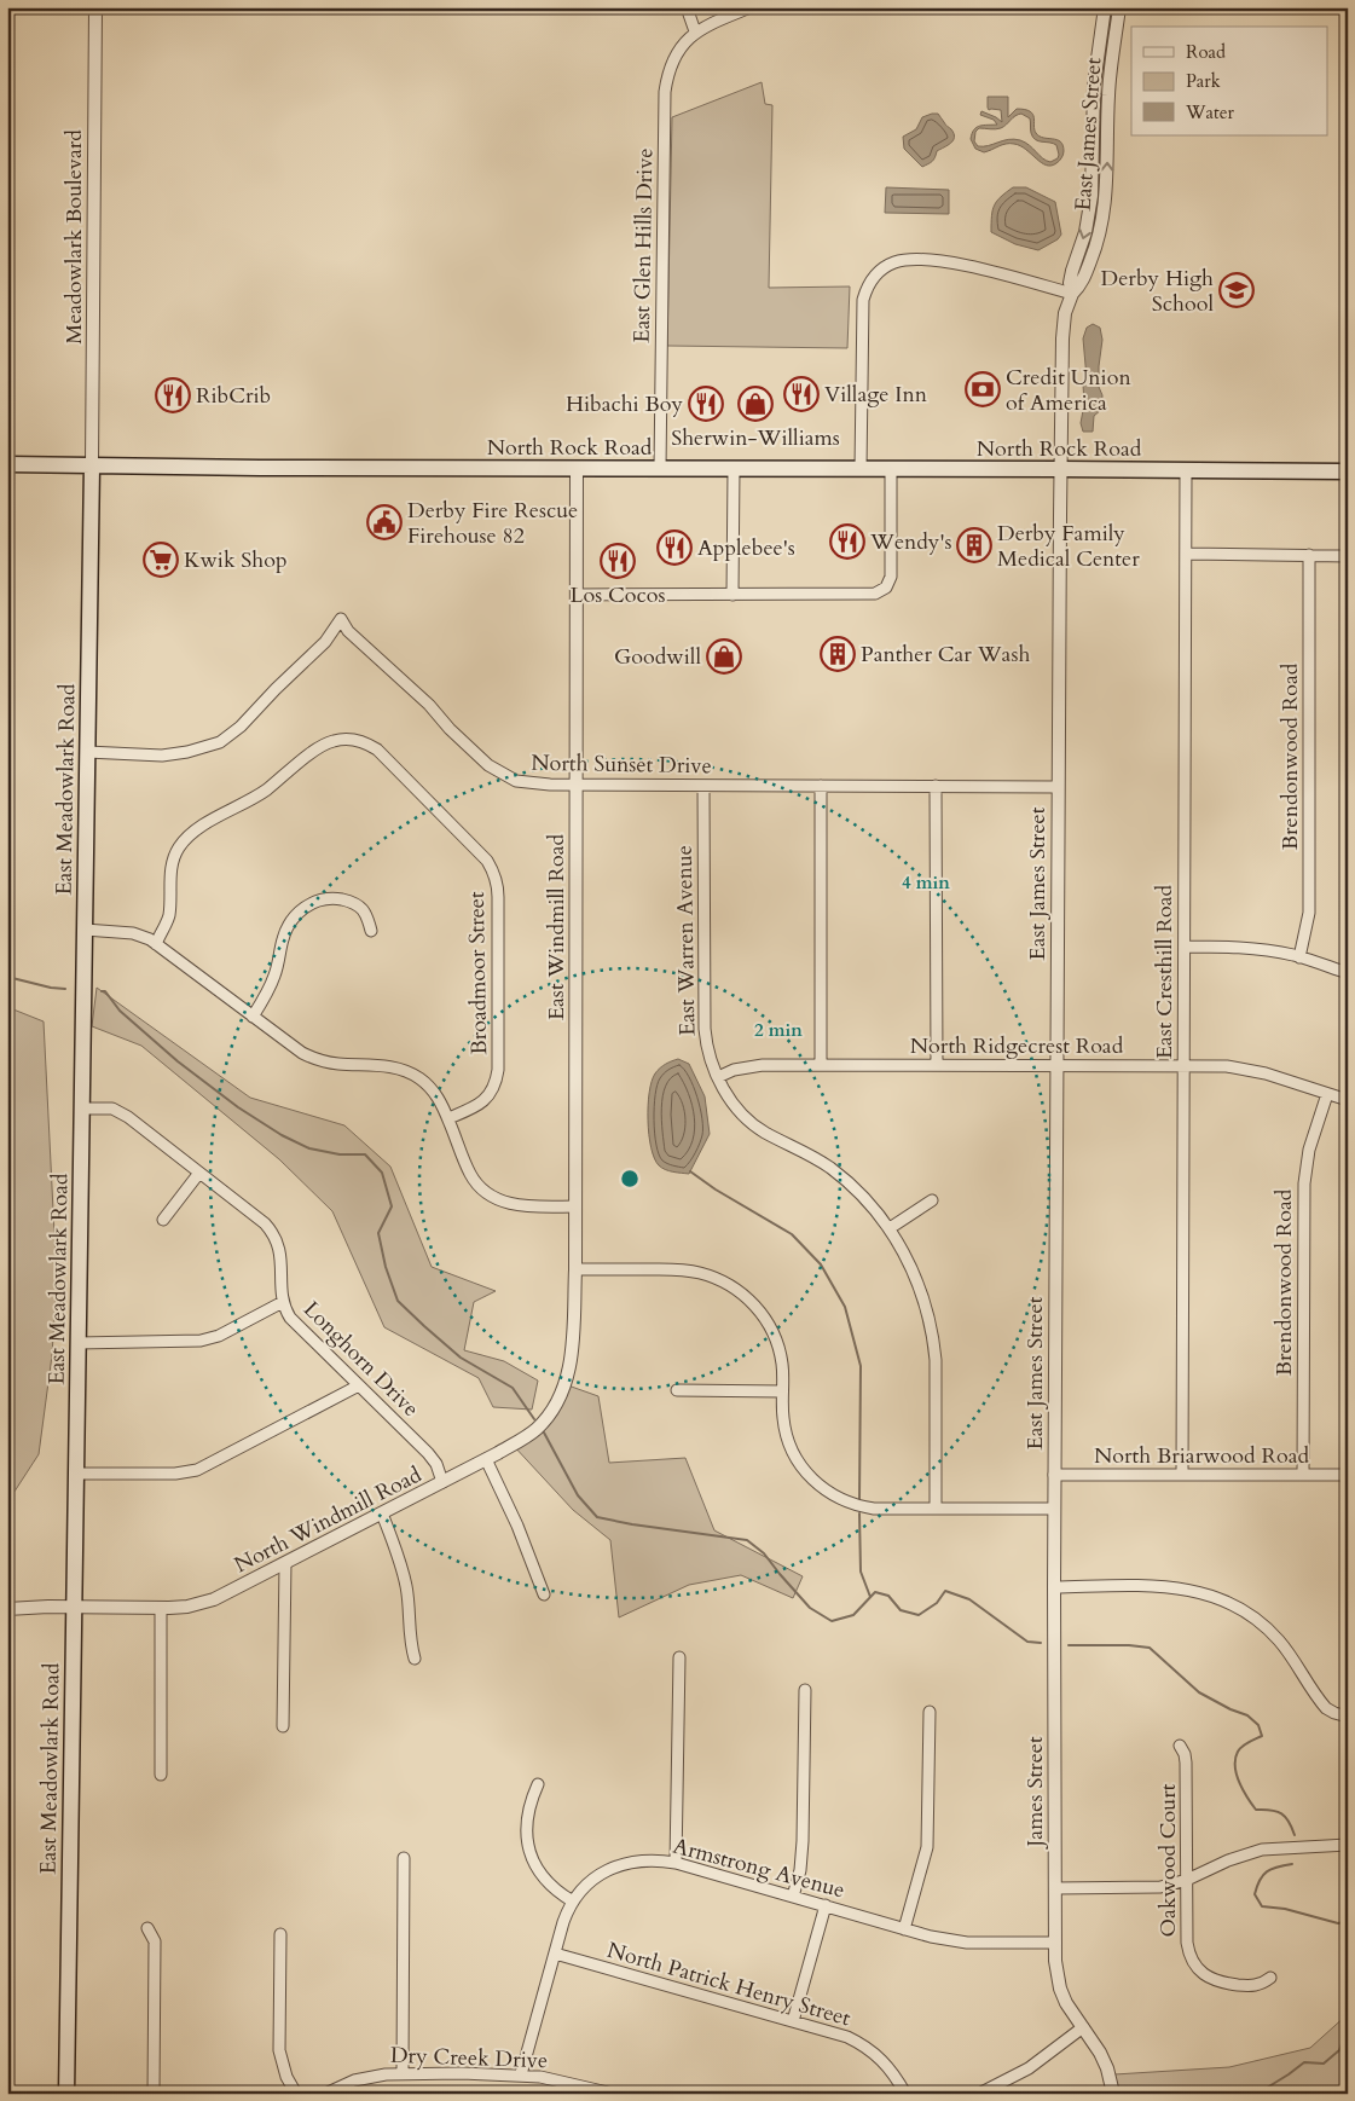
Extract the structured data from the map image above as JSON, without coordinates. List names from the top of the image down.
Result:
{
  "streets": {
    "main road": ["North Rock Road", "East Meadowlark Road"],
    "street": [
      "East James Street",
      "Meadowlark Boulevard",
      "East Glen Hills Drive",
      "Brendonwood Road",
      "North Sunset Drive",
      "East Windmill Road",
      "East Warren Avenue",
      "East Cresthill Road",
      "Broadmoor Street",
      "North Ridgecrest Road",
      "Longhorn Drive",
      "North Briarwood Road",
      "North Windmill Road",
      "James Street",
      "Oakwood Court",
      "Armstrong Avenue",
      "North Patrick Henry Street",
      "Dry Creek Drive"
    ]
  },
  "crossings": [
    ["East James Street", "North Rock Road"],
    ["East James Street", "North Sunset Drive"],
    ["East James Street", "North Ridgecrest Road"],
    ["East James Street", "North Briarwood Road"],
    ["East James Street", "James Street"],
    ["Meadowlark Boulevard", "North Rock Road"],
    ["Meadowlark Boulevard", "East Meadowlark Road"],
    ["East Glen Hills Drive", "North Rock Road"],
    ["North Rock Road", "East Meadowlark Road"],
    ["North Rock Road", "East Windmill Road"],
    ["North Rock Road", "East Cresthill Road"],
    ["Brendonwood Road", "North Ridgecrest Road"],
    ["Brendonwood Road", "North Briarwood Road"],
    ["North Sunset Drive", "East Meadowlark Road"],
    ["North Sunset Drive", "East Windmill Road"],
    ["North Sunset Drive", "East Warren Avenue"],
    ["East Meadowlark Road", "Longhorn Drive"],
    ["East Meadowlark Road", "North Windmill Road"],
    ["East Windmill Road", "North Windmill Road"],
    ["East Warren Avenue", "North Ridgecrest Road"],
    ["East Cresthill Road", "North Ridgecrest Road"],
    ["East Cresthill Road", "North Briarwood Road"],
    ["Longhorn Drive", "North Windmill Road"],
    ["North Briarwood Road", "James Street"],
    ["James Street", "Armstrong Avenue"],
    ["Armstrong Avenue", "North Patrick Henry Street"],
    ["Armstrong Avenue", "Dry Creek Drive"]
  ],
  "places": {
    "school or university": ["Derby High School"],
    "bank": ["Credit Union of America"],
    "restaurant": [
      "Village Inn",
      "RibCrib",
      "Hibachi Boy",
      "Wendy's",
      "Applebee's",
      "Los Cocos"
    ],
    "shop": ["Sherwin-Williams", "Goodwill"],
    "public building": ["Derby Fire Rescue Firehouse 82"],
    "building": ["Derby Family Medical Center", "Panther Car Wash"],
    "supermarket": ["Kwik Shop"]
  },
  "legend": ["Road", "Park", "Water"],
  "rings": ["4 min", "2 min"]
}
